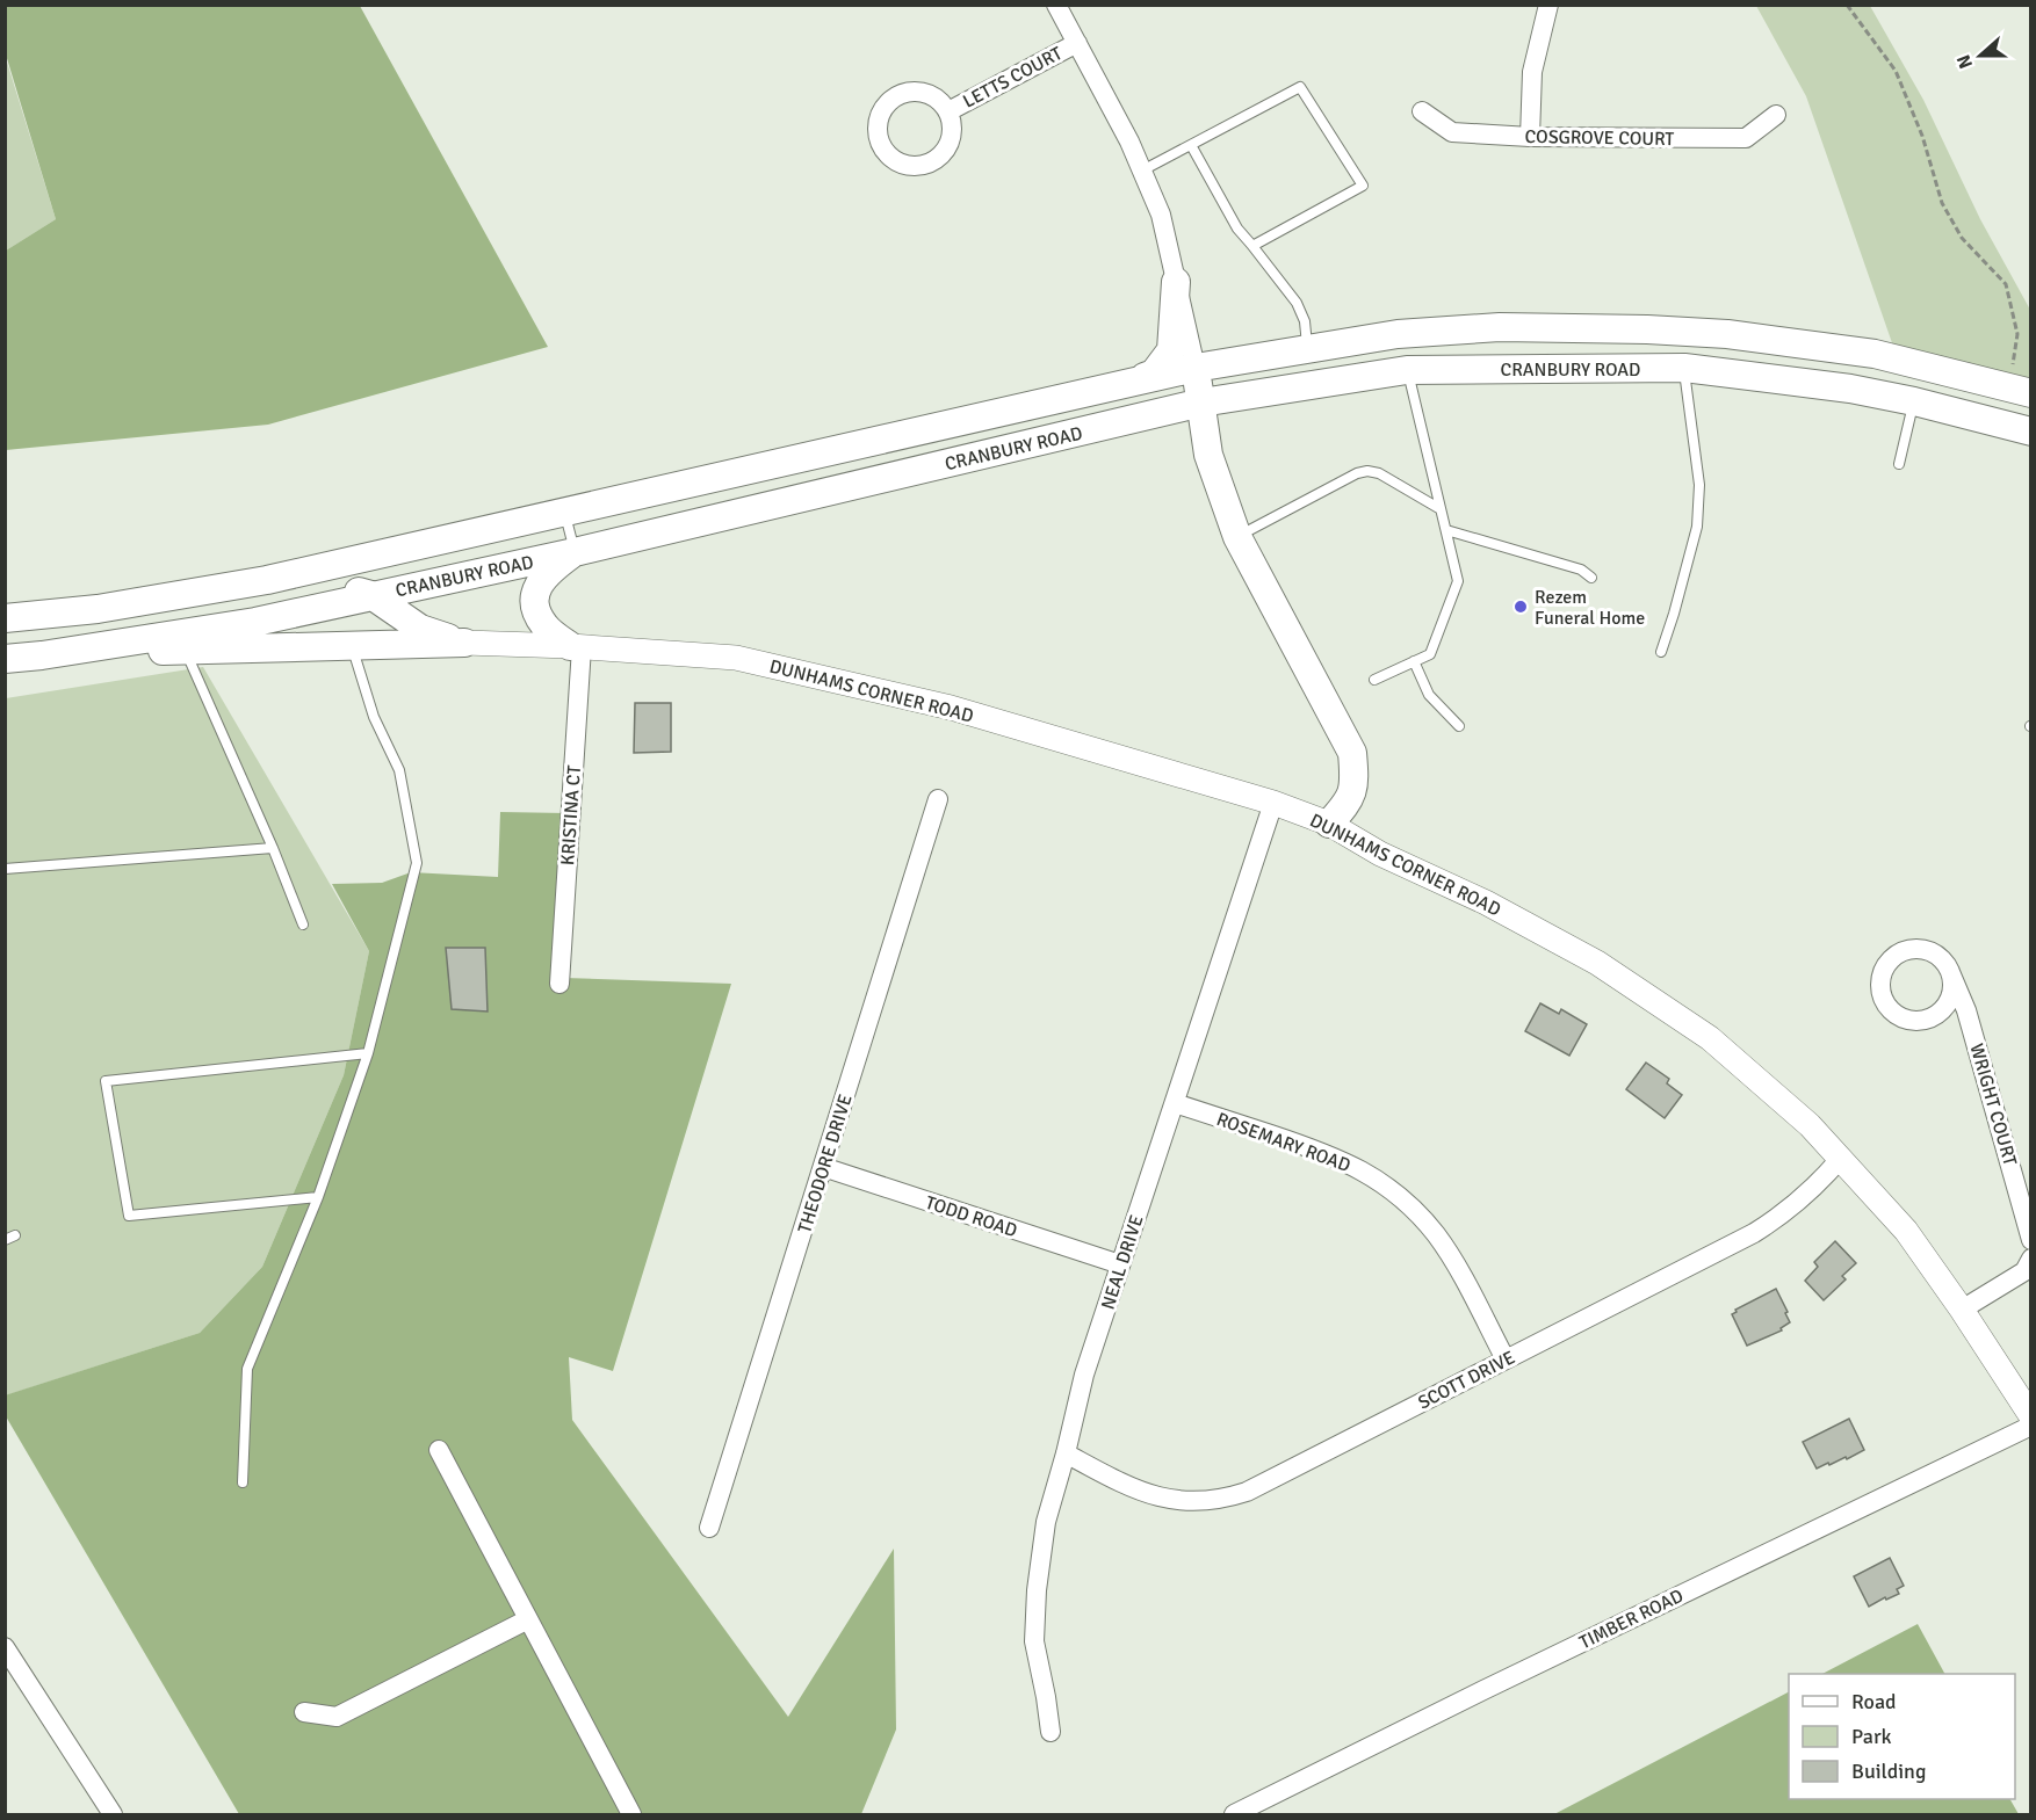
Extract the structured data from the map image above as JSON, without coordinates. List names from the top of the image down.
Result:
{
  "streets": {
    "main road": ["CRANBURY ROAD"],
    "street": [
      "LETTS COURT",
      "COSGROVE COURT",
      "DUNHAMS CORNER ROAD",
      "KRISTINA CT",
      "WRIGHT COURT",
      "ROSEMARY ROAD",
      "THEODORE DRIVE",
      "TODD ROAD",
      "NEAL DRIVE",
      "SCOTT DRIVE",
      "TIMBER ROAD"
    ]
  },
  "crossings": [
    ["DUNHAMS CORNER ROAD", "KRISTINA CT"],
    ["DUNHAMS CORNER ROAD", "NEAL DRIVE"],
    ["DUNHAMS CORNER ROAD", "SCOTT DRIVE"],
    ["ROSEMARY ROAD", "NEAL DRIVE"],
    ["ROSEMARY ROAD", "SCOTT DRIVE"],
    ["THEODORE DRIVE", "TODD ROAD"],
    ["TODD ROAD", "NEAL DRIVE"],
    ["NEAL DRIVE", "SCOTT DRIVE"]
  ],
  "places": ["Rezem Funeral Home"],
  "legend": ["Road", "Park", "Building"],
  "north": "left"
}
